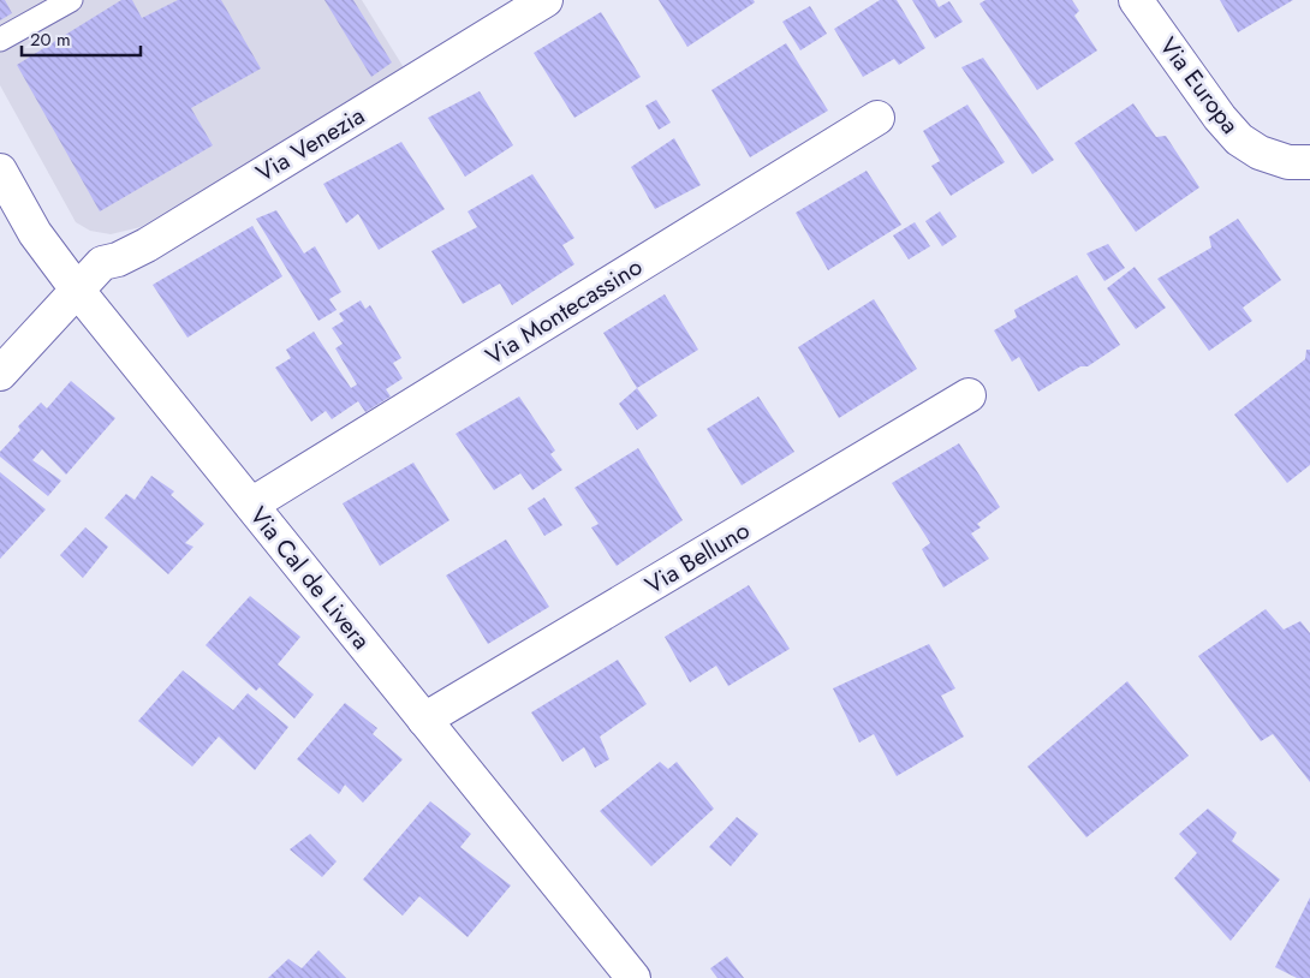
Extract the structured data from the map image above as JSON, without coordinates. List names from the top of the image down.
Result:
{
  "streets": {
    "street": [
      "Via Europa",
      "Via Venezia",
      "Via Montecassino",
      "Via Belluno",
      "Via Cal de Livera"
    ]
  },
  "crossings": [
    ["Via Venezia", "Via Cal de Livera"],
    ["Via Montecassino", "Via Cal de Livera"],
    ["Via Belluno", "Via Cal de Livera"]
  ],
  "scale_bar": "20 m"
}
